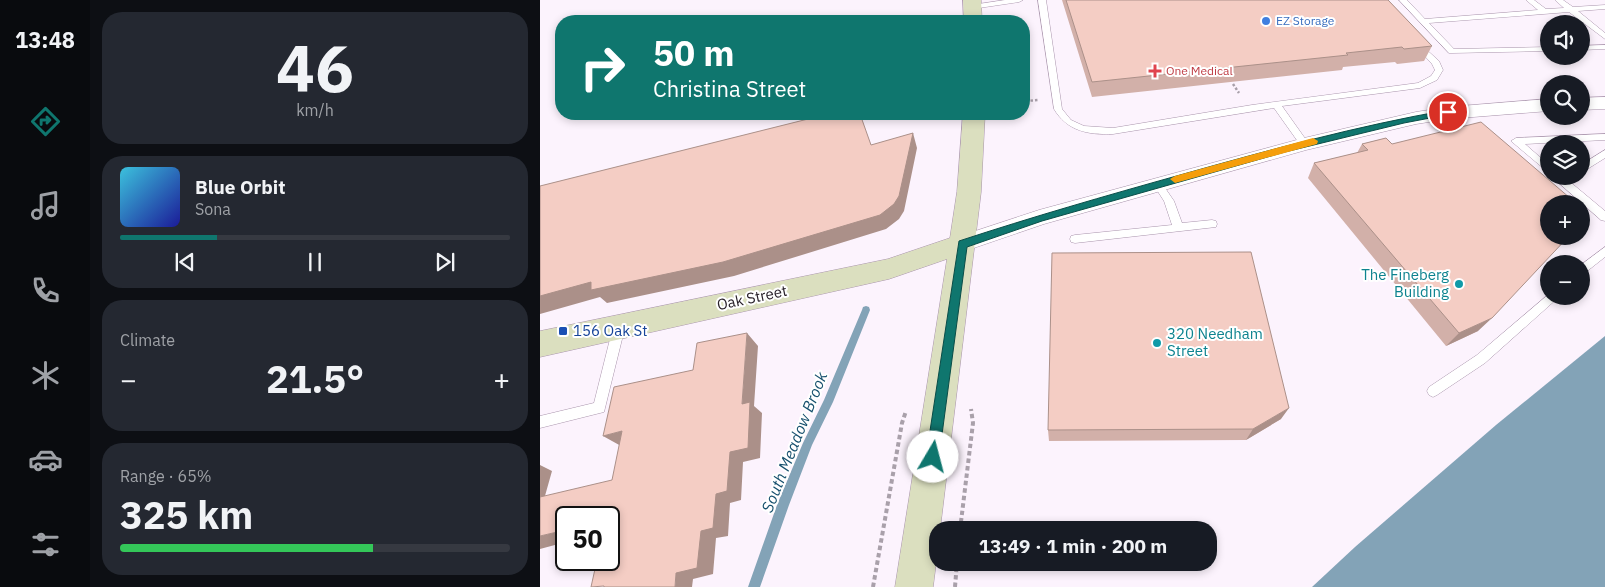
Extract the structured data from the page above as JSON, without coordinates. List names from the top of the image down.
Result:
{
  "streets": {
    "main road": ["Oak Street"]
  },
  "water": ["South Meadow Brook"],
  "places": {
    "other": ["EZ Storage", "The Fineberg Building", "320 Needham Street"],
    "health": ["One Medical"],
    "transit": ["156 Oak St"]
  },
  "page": {
    "tabs": "13:48",
    "tile": [
      ["46", "km/h"],
      "Climate",
      ["Range · 65%", "325 km"]
    ],
    "map_buttons": ["+", "−"],
    "turn": ["50 m", "Christina Street"],
    "song": ["Blue Orbit", "Sona"],
    "heat": ["−", "21.5°", "+"],
    "limit": "50",
    "trip": "13:49 · 1 min · 200 m"
  }
}
